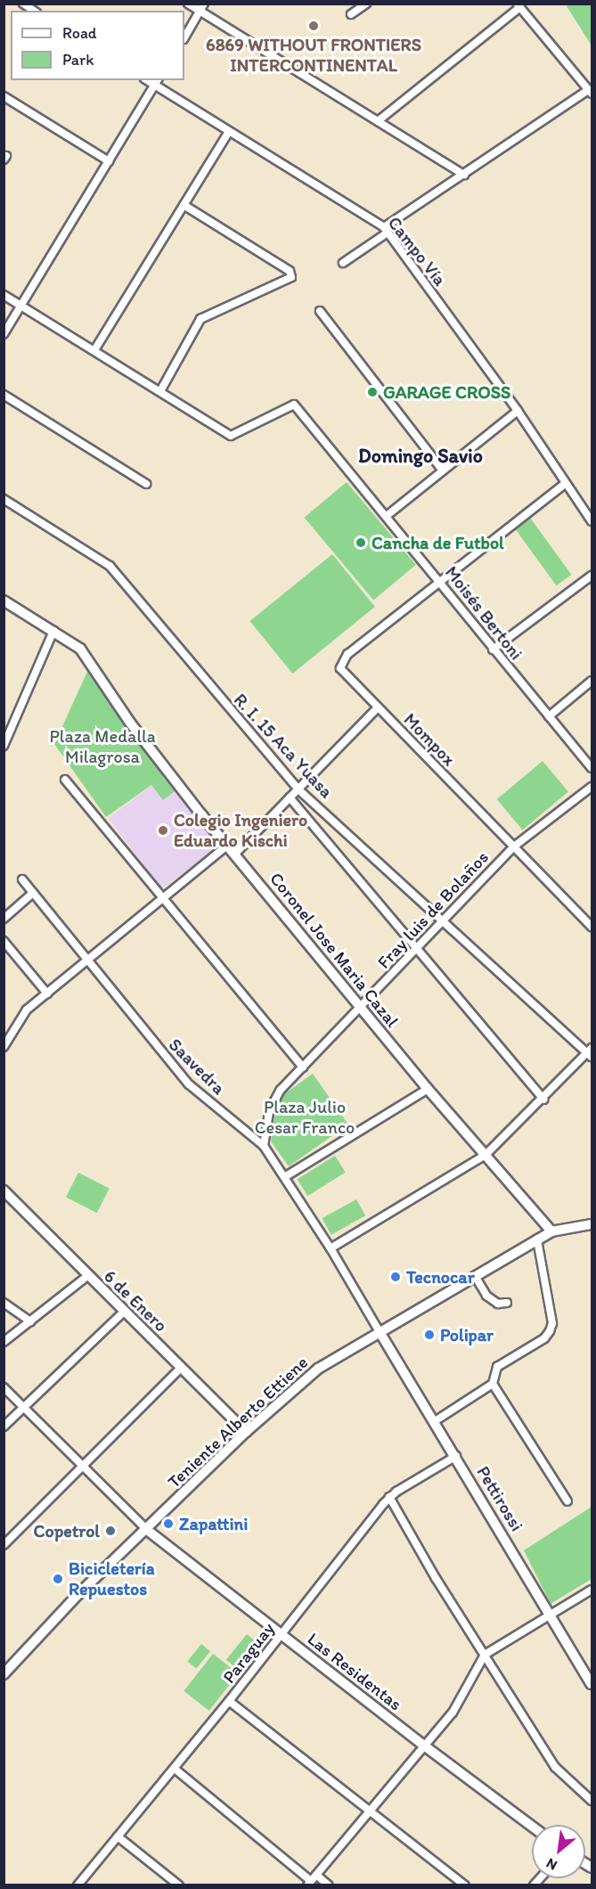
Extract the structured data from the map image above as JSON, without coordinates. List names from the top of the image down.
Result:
{
  "streets": {
    "main road": [
      "Coronel Jose Maria Cazal",
      "6 de Enero",
      "Teniente Alberto Ettiene",
      "Pettirossi",
      "Las Residentas"
    ],
    "street": [
      "Campo Vía",
      "Moisés Bertoni",
      "Mompox",
      "R. I. 15 Aca Yuasa",
      "Fray luis de Bolaños",
      "Saavedra",
      "Paraguay"
    ]
  },
  "crossings": [
    ["Moisés Bertoni", "Mompox"],
    ["Mompox", "Fray luis de Bolaños"],
    ["R. I. 15 Aca Yuasa", "Fray luis de Bolaños"],
    ["Fray luis de Bolaños", "Coronel Jose Maria Cazal"],
    ["Fray luis de Bolaños", "Saavedra"],
    ["Coronel Jose Maria Cazal", "Teniente Alberto Ettiene"],
    ["Saavedra", "Teniente Alberto Ettiene"],
    ["Saavedra", "Pettirossi"],
    ["6 de Enero", "Teniente Alberto Ettiene"],
    ["Teniente Alberto Ettiene", "Pettirossi"],
    ["Teniente Alberto Ettiene", "Las Residentas"],
    ["Pettirossi", "Paraguay"],
    ["Paraguay", "Las Residentas"]
  ],
  "districts": ["Domingo Savio"],
  "parks": ["Plaza Medalla Milagrosa", "Plaza Julio Cesar Franco"],
  "places": [
    "6869 WITHOUT FRONTIERS INTERCONTINENTAL",
    "GARAGE CROSS",
    "Cancha de Futbol",
    "Colegio Ingeniero Eduardo Kischi",
    "Tecnocar",
    "Polipar",
    "Zapattini",
    "Copetrol",
    "Bicicletería Repuestos"
  ],
  "legend": ["Road", "Park"],
  "north": "bottom left"
}
